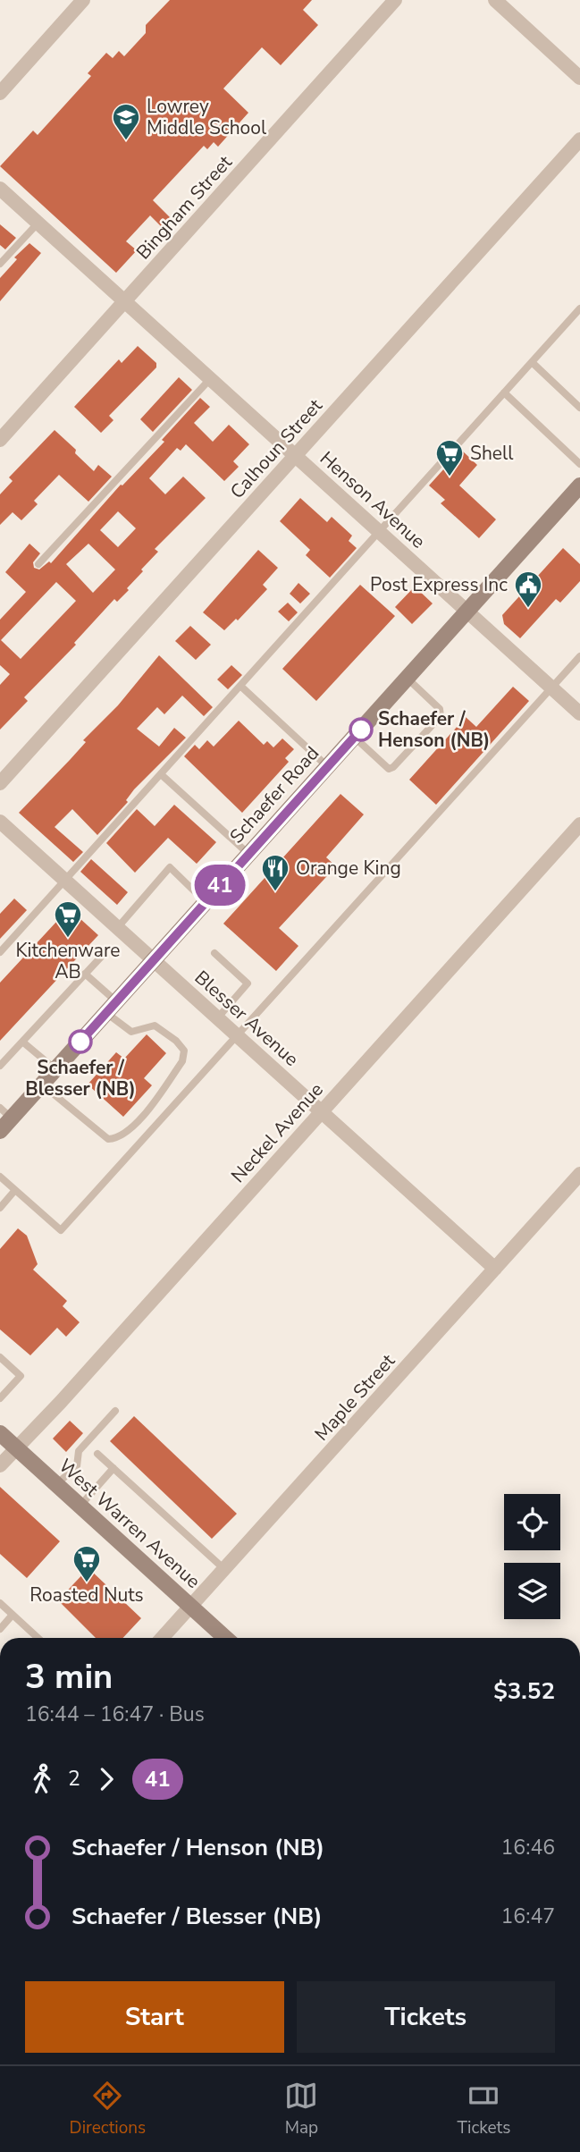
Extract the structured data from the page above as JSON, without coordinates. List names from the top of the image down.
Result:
{
  "streets": {
    "main road": ["Schaefer Road", "West Warren Avenue"],
    "street": [
      "Bingham Street",
      "Calhoun Street",
      "Henson Avenue",
      "Blesser Avenue",
      "Neckel Avenue",
      "Maple Street"
    ]
  },
  "crossings": [
    ["Bingham Street", "Henson Avenue"],
    ["Calhoun Street", "Henson Avenue"],
    ["Henson Avenue", "Schaefer Road"],
    ["Schaefer Road", "Blesser Avenue"],
    ["Blesser Avenue", "Neckel Avenue"],
    ["Blesser Avenue", "Maple Street"],
    ["Neckel Avenue", "West Warren Avenue"],
    ["Maple Street", "West Warren Avenue"]
  ],
  "places": {
    "school or university": ["Lowrey Middle School"],
    "supermarket": ["Shell", "Kitchenware AB", "Roasted Nuts"],
    "public building": ["Post Express Inc"],
    "other": ["Schaefer / Henson (NB)", "Schaefer / Blesser (NB)"],
    "restaurant": ["Orange King"]
  },
  "lines": ["bus line 41"],
  "page": {
    "on_map": "41",
    "heading": ["3 min", "16:44 – 16:47 · Bus", "$3.52"],
    "legs": ["2", "41"],
    "list": [
      {
        "name": "Schaefer / Henson (NB)",
        "value": "16:46"
      },
      {
        "name": "Schaefer / Blesser (NB)",
        "value": "16:47"
      }
    ],
    "buttons": ["Start", "Tickets"],
    "tabs": ["Directions", "Map", "Tickets"]
  }
}
